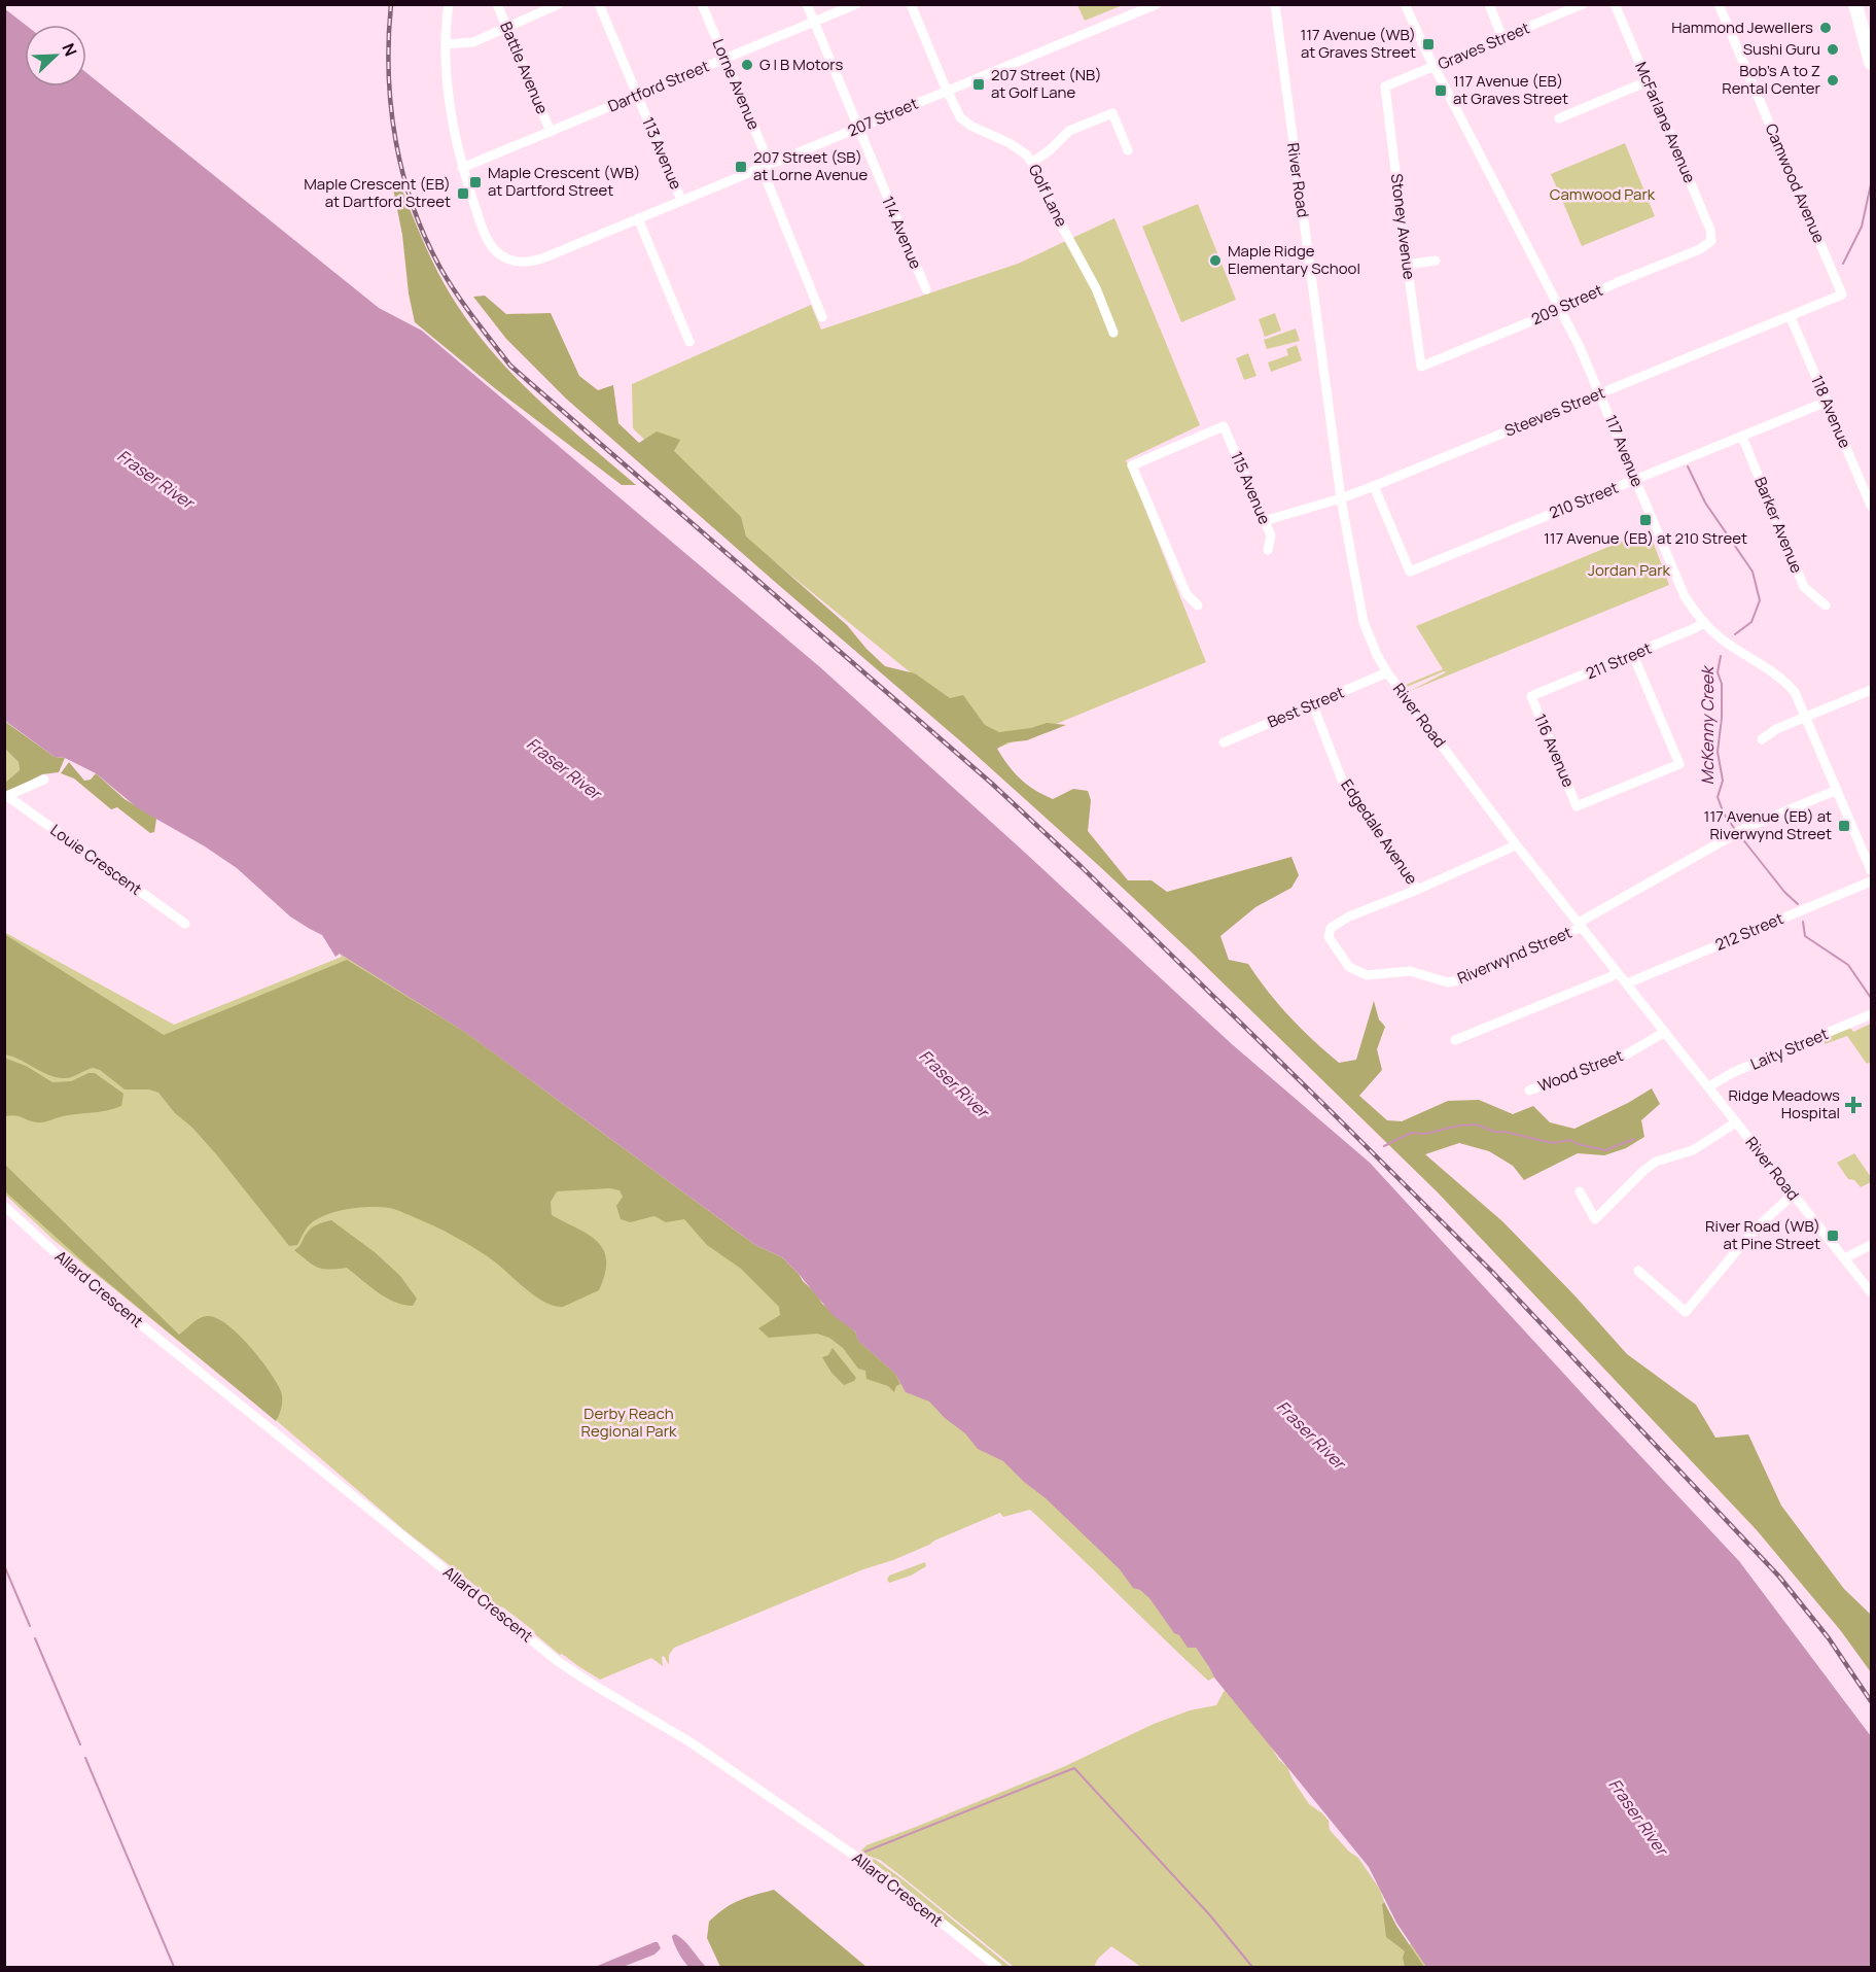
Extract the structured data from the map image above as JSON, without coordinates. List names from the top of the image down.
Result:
{
  "streets": {
    "street": [
      "Graves Street",
      "Battle Avenue",
      "Lorne Avenue",
      "Dartford Street",
      "207 Street",
      "McFarlane Avenue",
      "113 Avenue",
      "River Road",
      "Camwood Avenue",
      "Golf Lane",
      "Stoney Avenue",
      "114 Avenue",
      "209 Street",
      "Steeves Street",
      "118 Avenue",
      "117 Avenue",
      "115 Avenue",
      "210 Street",
      "Barker Avenue",
      "211 Street",
      "Best Street",
      "116 Avenue",
      "Edgedale Avenue",
      "Louie Crescent",
      "212 Street",
      "Riverwynd Street",
      "Laity Street",
      "Wood Street",
      "Allard Crescent"
    ]
  },
  "crossings": [
    ["Graves Street", "Stoney Avenue"],
    ["Graves Street", "117 Avenue"],
    ["Battle Avenue", "Dartford Street"],
    ["Lorne Avenue", "Dartford Street"],
    ["Lorne Avenue", "207 Street"],
    ["Dartford Street", "207 Street"],
    ["Dartford Street", "113 Avenue"],
    ["Dartford Street", "114 Avenue"],
    ["207 Street", "113 Avenue"],
    ["207 Street", "Golf Lane"],
    ["207 Street", "114 Avenue"],
    ["McFarlane Avenue", "209 Street"],
    ["River Road", "Steeves Street"],
    ["River Road", "Best Street"],
    ["River Road", "212 Street"],
    ["River Road", "Riverwynd Street"],
    ["River Road", "Laity Street"],
    ["River Road", "Wood Street"],
    ["Camwood Avenue", "Steeves Street"],
    ["Stoney Avenue", "209 Street"],
    ["209 Street", "117 Avenue"],
    ["Steeves Street", "118 Avenue"],
    ["Steeves Street", "117 Avenue"],
    ["Steeves Street", "115 Avenue"],
    ["Steeves Street", "210 Street"],
    ["118 Avenue", "210 Street"],
    ["117 Avenue", "210 Street"],
    ["117 Avenue", "211 Street"],
    ["117 Avenue", "Riverwynd Street"],
    ["210 Street", "Barker Avenue"],
    ["211 Street", "116 Avenue"],
    ["Best Street", "Edgedale Avenue"],
    ["Edgedale Avenue", "Riverwynd Street"]
  ],
  "water": ["Fraser River", "McKenny Creek"],
  "parks": ["Camwood Park", "Jordan Park", "Derby Reach Regional Park"],
  "places": {
    "other": [
      "Hammond Jewellers",
      "Sushi Guru",
      "G I B Motors",
      "Bob's A to Z Rental Center",
      "Maple Ridge Elementary School"
    ],
    "transit": [
      "117 Avenue (WB) at Graves Street",
      "207 Street (NB) at Golf Lane",
      "117 Avenue (EB) at Graves Street",
      "207 Street (SB) at Lorne Avenue",
      "Maple Crescent (WB) at Dartford Street",
      "Maple Crescent (EB) at Dartford Street",
      "117 Avenue (EB) at 210 Street",
      "117 Avenue (EB) at Riverwynd Street",
      "River Road (WB) at Pine Street"
    ],
    "health": ["Ridge Meadows Hospital"]
  },
  "north": "top right"
}
